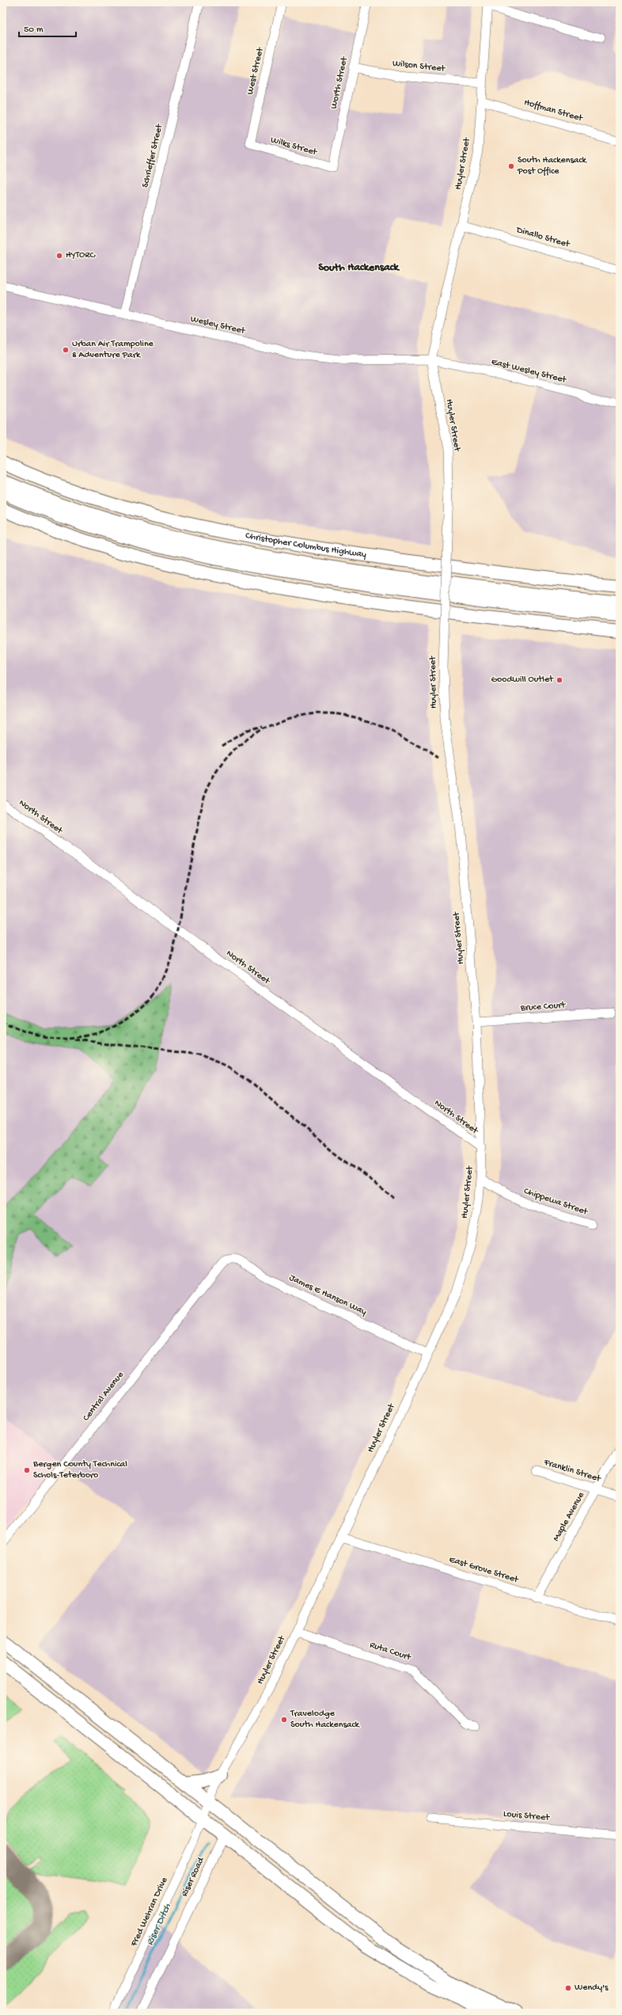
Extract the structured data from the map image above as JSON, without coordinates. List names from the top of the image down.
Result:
{
  "streets": {
    "highway": ["Christopher Columbus Highway"],
    "street": [
      "Wilson Street",
      "West Street",
      "Worth Street",
      "Hoffman Street",
      "Wilks Street",
      "Schrieffer Street",
      "Huyler Street",
      "Dinallo Street",
      "Wesley Street",
      "East Wesley Street",
      "North Street",
      "Bruce Court",
      "Chippewa Street",
      "James E Hanson Way",
      "Central Avenue",
      "Franklin Street",
      "Maple Avenue",
      "East Grove Street",
      "Ruta Court",
      "Louis Street",
      "Riser Road",
      "Fred Wehran Drive"
    ]
  },
  "crossings": [
    ["Wilson Street", "Worth Street"],
    ["Wilson Street", "Huyler Street"],
    ["West Street", "Wilks Street"],
    ["Worth Street", "Wilks Street"],
    ["Hoffman Street", "Huyler Street"],
    ["Schrieffer Street", "Wesley Street"],
    ["Huyler Street", "Dinallo Street"],
    ["Huyler Street", "Wesley Street"],
    ["Huyler Street", "East Wesley Street"],
    ["Huyler Street", "North Street"],
    ["Huyler Street", "Bruce Court"],
    ["Huyler Street", "Chippewa Street"],
    ["Huyler Street", "James E Hanson Way"],
    ["Huyler Street", "East Grove Street"],
    ["Huyler Street", "Ruta Court"],
    ["Huyler Street", "Fred Wehran Drive"],
    ["Wesley Street", "East Wesley Street"],
    ["James E Hanson Way", "Central Avenue"],
    ["Franklin Street", "Maple Avenue"],
    ["Maple Avenue", "East Grove Street"]
  ],
  "districts": ["South Hackensack"],
  "water": ["Riser Ditch"],
  "places": [
    "South Hackensack Post Office",
    "HYTORC",
    "Urban Air Trampoline & Adventure Park",
    "Goodwill Outlet",
    "Bergen County Technical Schols-Teterboro",
    "Travelodge South Hackensack",
    "Wendy's"
  ],
  "scale_bar": "50 m"
}
